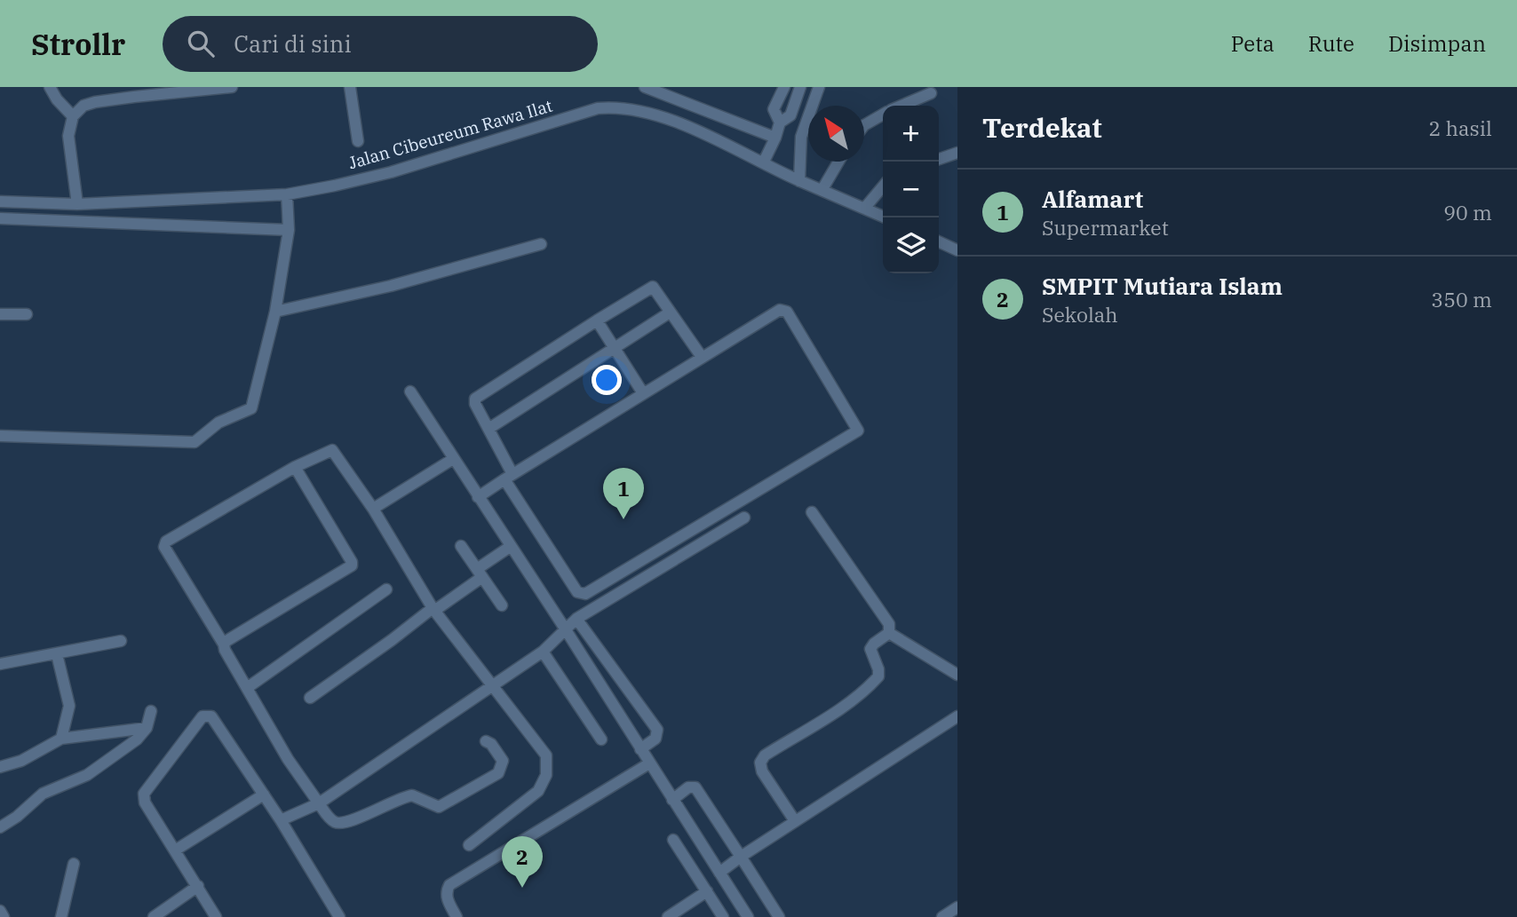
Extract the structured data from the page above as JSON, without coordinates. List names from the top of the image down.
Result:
{
  "streets": {
    "street": ["Jalan Cibeureum Rawa Ilat"]
  },
  "north": "top left",
  "page": {
    "header": "Strollr",
    "search": "Cari di sini",
    "nav": ["Peta", "Rute", "Disimpan"],
    "heading": ["Terdekat", "2 hasil"],
    "map_buttons": ["+", "−"],
    "list": [
      {
        "mark": "1",
        "name": "Alfamart",
        "note": "Supermarket",
        "value": "90 m"
      },
      {
        "mark": "2",
        "name": "SMPIT Mutiara Islam",
        "note": "Sekolah",
        "value": "350 m"
      }
    ],
    "pins": ["1", "2"]
  }
}
